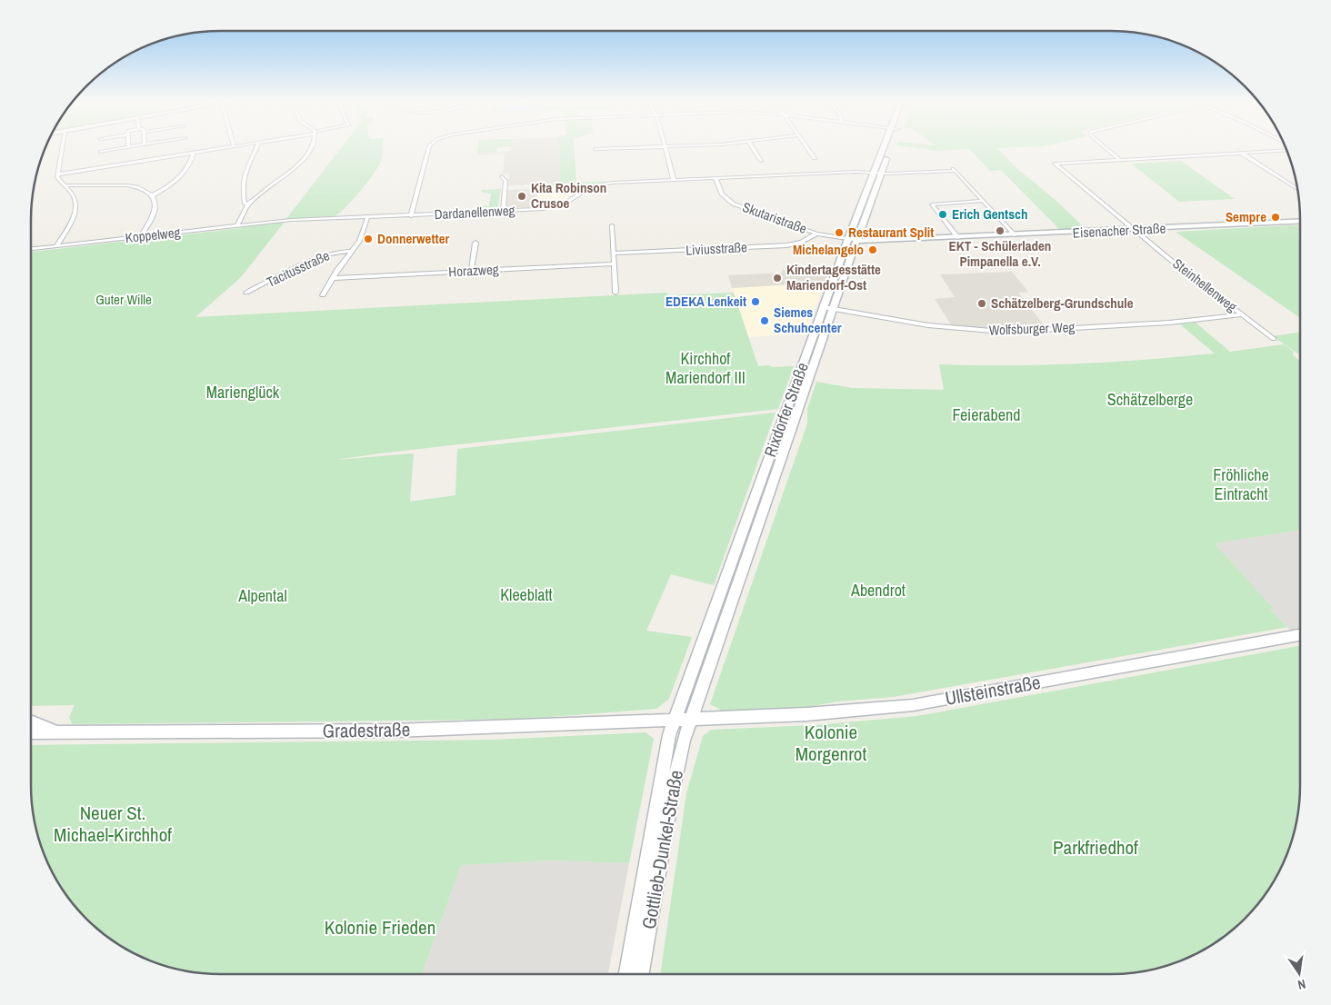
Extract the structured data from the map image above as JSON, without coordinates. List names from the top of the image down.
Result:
{
  "streets": {
    "street": [
      "Dardanellenweg",
      "Skutaristraße",
      "Eisenacher Straße",
      "Koppelweg",
      "Liviusstraße",
      "Tacitusstraße",
      "Horazweg",
      "Steinhellenweg",
      "Wolfsburger Weg",
      "Rixdorfer Straße",
      "Ullsteinstraße",
      "Gradestraße",
      "Gottlieb-Dunkel-Straße"
    ]
  },
  "crossings": [
    ["Dardanellenweg", "Skutaristraße"],
    ["Dardanellenweg", "Koppelweg"],
    ["Dardanellenweg", "Rixdorfer Straße"],
    ["Skutaristraße", "Eisenacher Straße"],
    ["Skutaristraße", "Liviusstraße"],
    ["Skutaristraße", "Rixdorfer Straße"],
    ["Eisenacher Straße", "Steinhellenweg"],
    ["Eisenacher Straße", "Rixdorfer Straße"],
    ["Steinhellenweg", "Wolfsburger Weg"],
    ["Wolfsburger Weg", "Rixdorfer Straße"],
    ["Rixdorfer Straße", "Ullsteinstraße"],
    ["Rixdorfer Straße", "Gradestraße"],
    ["Rixdorfer Straße", "Gottlieb-Dunkel-Straße"],
    ["Ullsteinstraße", "Gradestraße"],
    ["Ullsteinstraße", "Gottlieb-Dunkel-Straße"],
    ["Gradestraße", "Gottlieb-Dunkel-Straße"]
  ],
  "parks": [
    "Guter Wille",
    "Kirchhof Mariendorf III",
    "Marienglück",
    "Schätzelberge",
    "Feierabend",
    "Fröhliche Eintracht",
    "Abendrot",
    "Kleeblatt",
    "Alpental",
    "Kolonie Morgenrot",
    "Neuer St. Michael-Kirchhof",
    "Parkfriedhof",
    "Kolonie Frieden"
  ],
  "places": [
    "Kita Robinson Crusoe",
    "Erich Gentsch",
    "Sempre",
    "EKT - Schülerladen Pimpanella e.V.",
    "Restaurant Split",
    "Donnerwetter",
    "Michelangelo",
    "Kindertagesstätte Mariendorf-Ost",
    "EDEKA Lenkeit",
    "Schätzelberg-Grundschule",
    "Siemes Schuhcenter"
  ],
  "north": "bottom"
}
